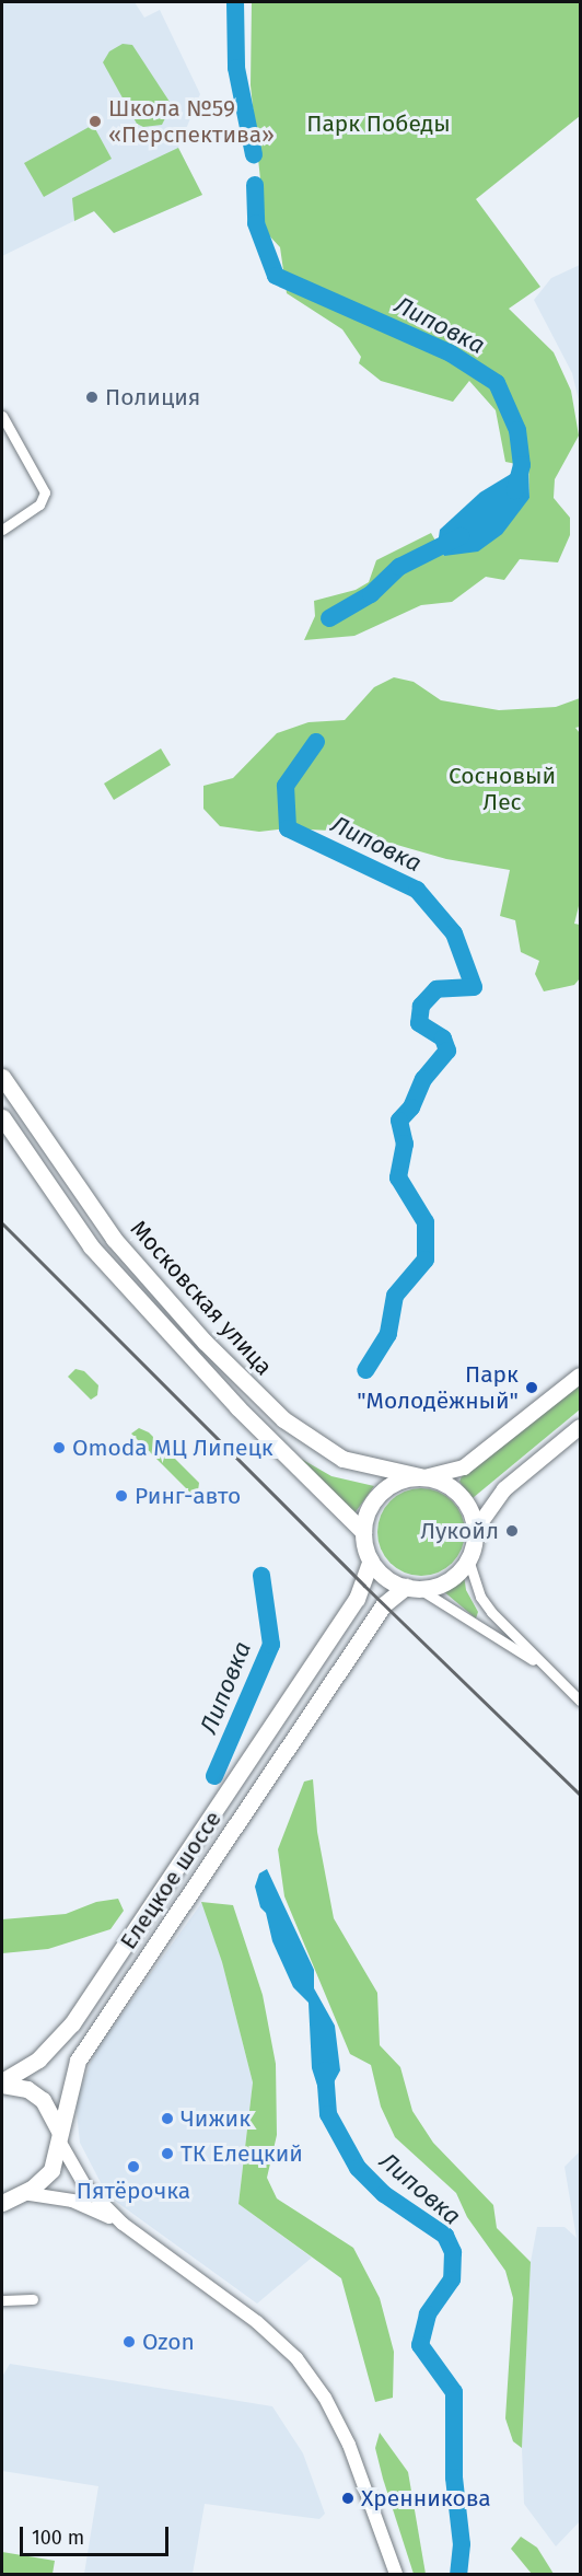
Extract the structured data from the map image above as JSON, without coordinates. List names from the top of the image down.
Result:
{
  "streets": {
    "main road": ["Московская улица", "Елецкое шоссе"]
  },
  "crossings": [
    ["Московская улица", "Елецкое шоссе"]
  ],
  "water": ["Липовка"],
  "parks": ["Парк Победы", "Сосновый Лес"],
  "places": [
    "Школа №59 «Перспектива»",
    "Полиция",
    "Парк \"Молодёжный\"",
    "Omoda МЦ Липецк",
    "Ринг-авто",
    "Лукойл",
    "Чижик",
    "ТК Елецкий",
    "Пятёрочка",
    "Ozon",
    "Хренникова"
  ],
  "scale_bar": "100 m"
}
